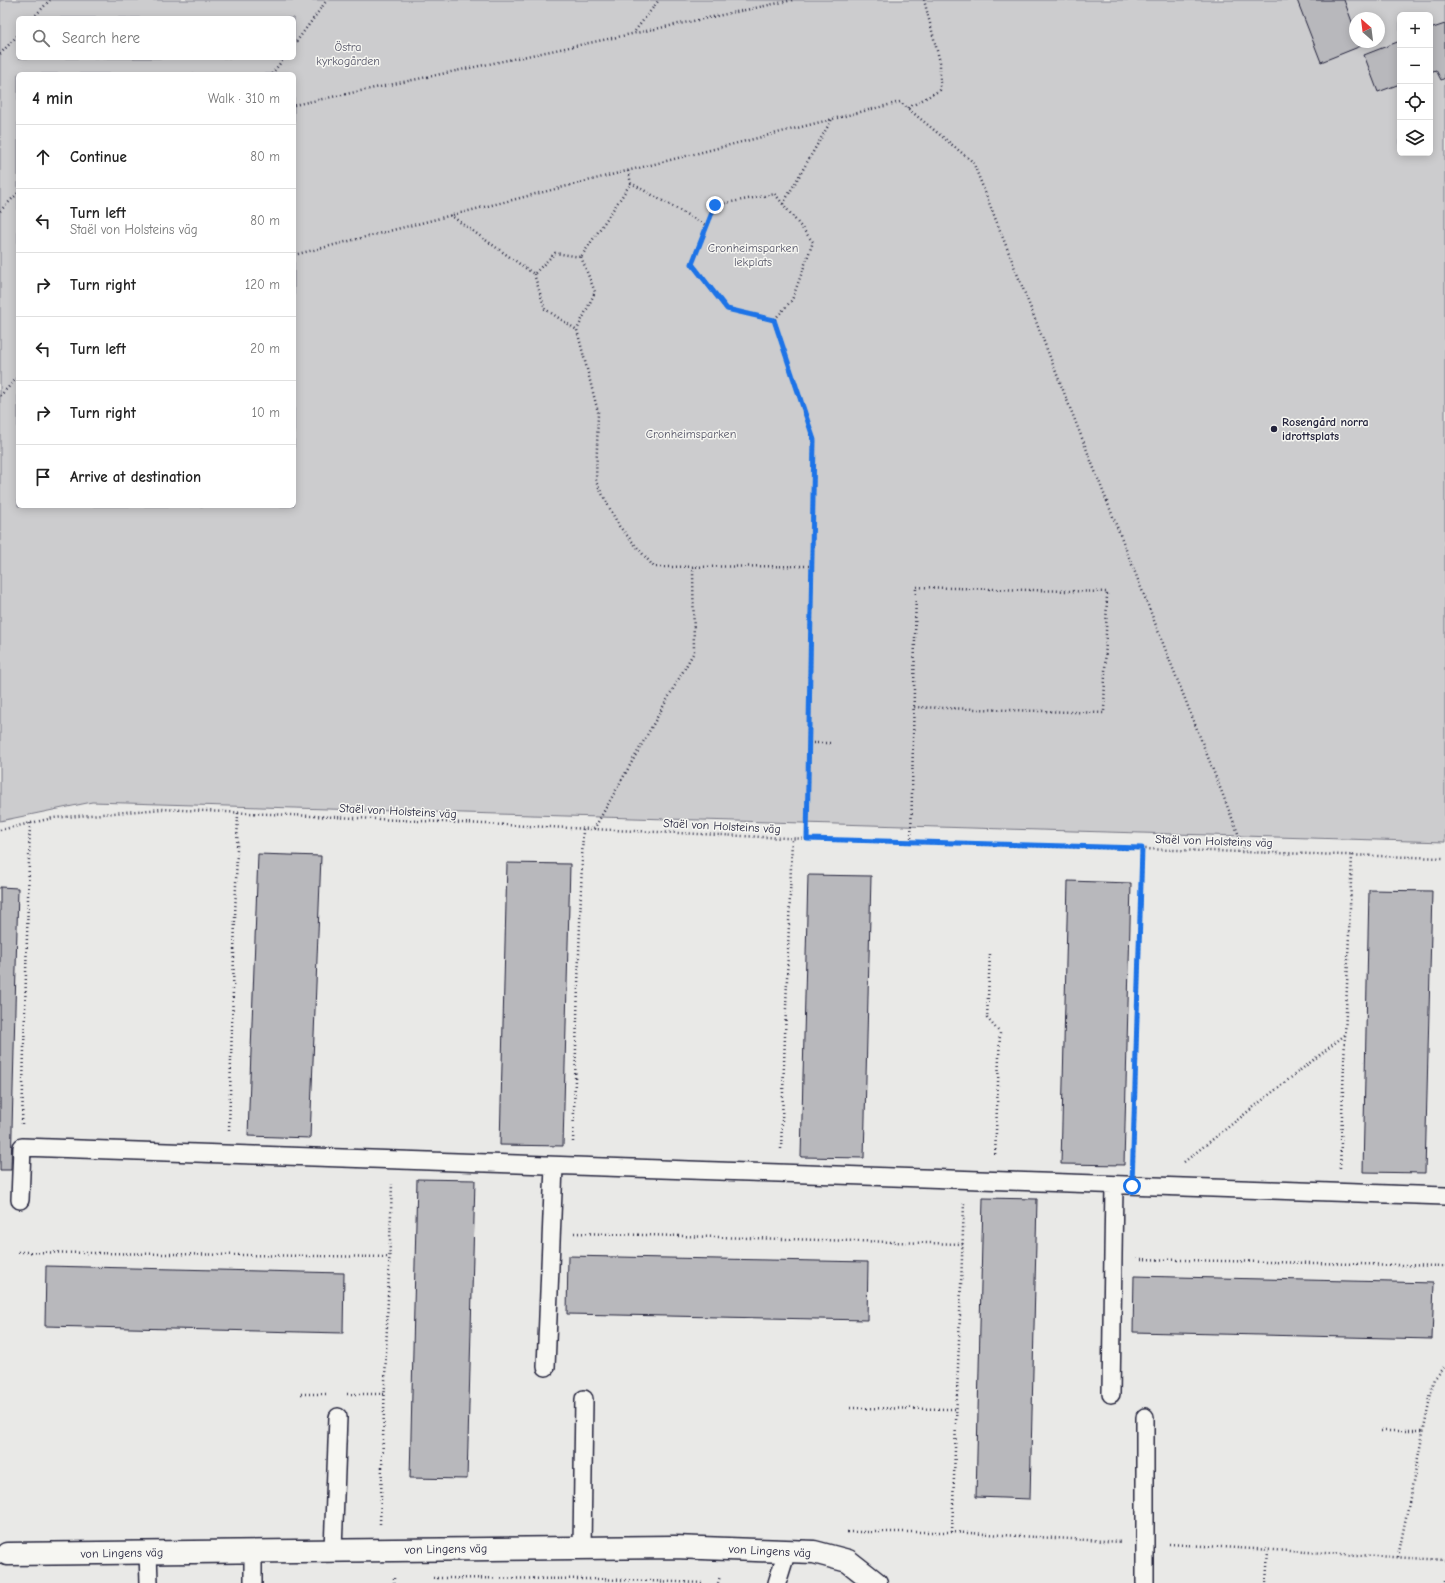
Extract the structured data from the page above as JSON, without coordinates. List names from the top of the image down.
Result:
{
  "streets": {
    "street": ["von Lingens väg"],
    "path": ["Staël von Holsteins väg"]
  },
  "parks": ["Östra kyrkogården", "Cronheimsparken lekplats", "Cronheimsparken"],
  "places": ["Rosengård norra idrottsplats"],
  "north": "top left",
  "page": {
    "map_buttons": ["+", "−"],
    "search": "Search here",
    "heading": ["4 min", "Walk · 310 m"],
    "list": [
      ["Continue", "80 m"],
      ["Turn left", "Staël von Holsteins väg", "80 m"],
      ["Turn right", "120 m"],
      ["Turn left", "20 m"],
      ["Turn right", "10 m"],
      "Arrive at destination"
    ]
  }
}
